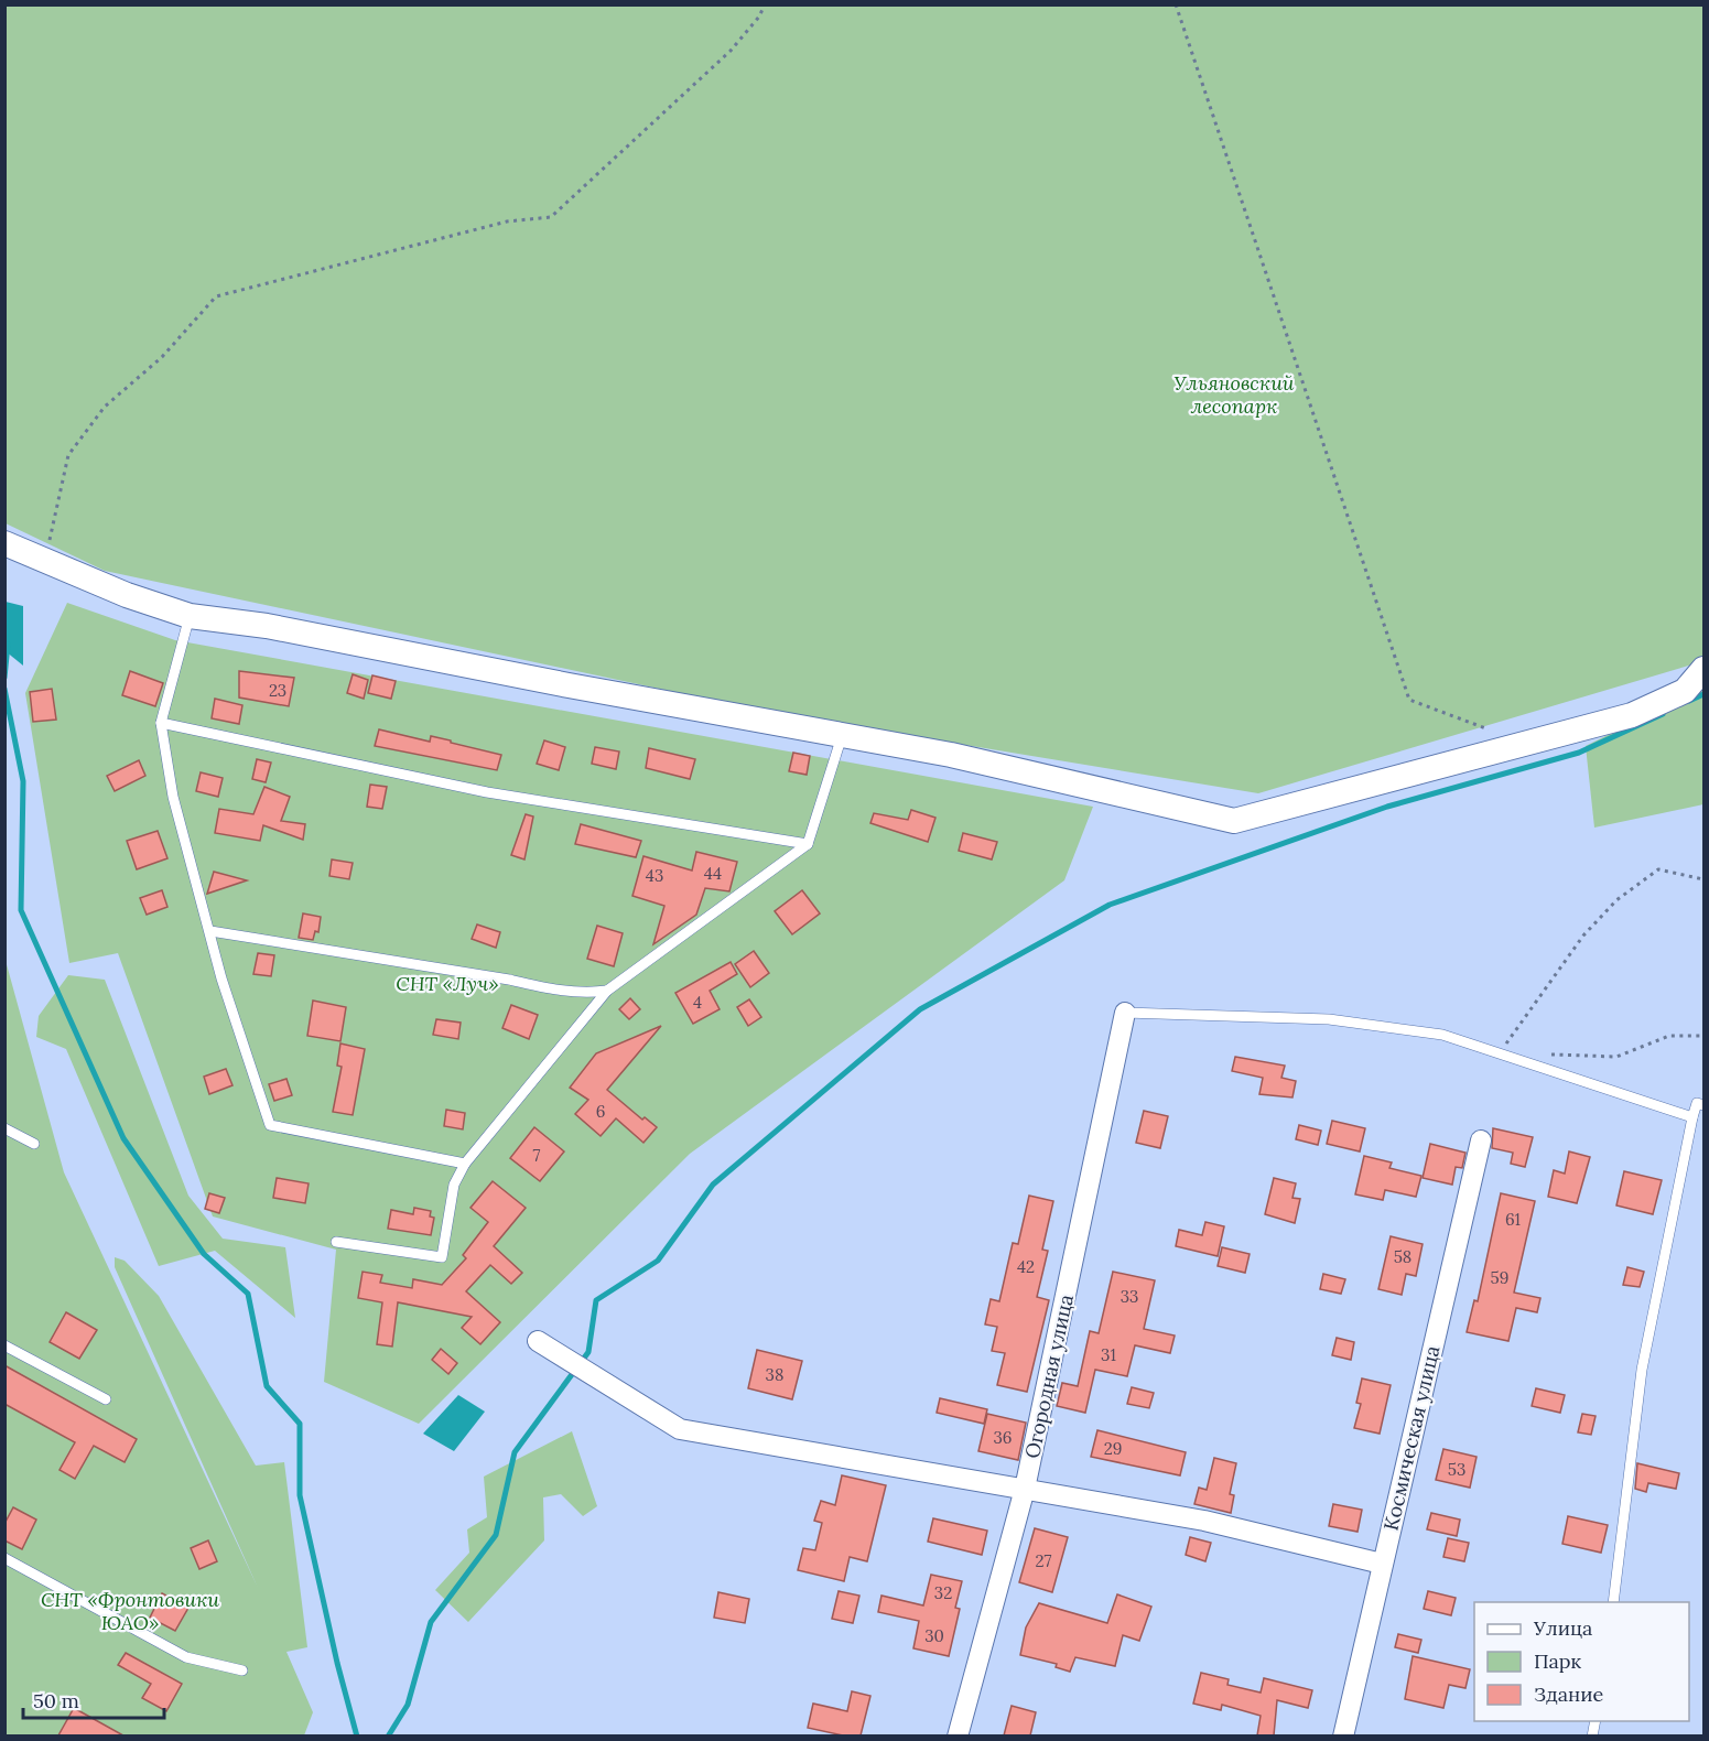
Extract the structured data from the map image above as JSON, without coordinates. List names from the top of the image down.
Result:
{
  "streets": {
    "street": ["Огородная улица", "Космическая улица"]
  },
  "parks": ["Ульяновский лесопарк", "СНТ «Луч»", "СНТ «Фронтовики ЮАО»"],
  "house_numbers": [
    "23",
    "44",
    "43",
    "4",
    "6",
    "7",
    "61",
    "58",
    "42",
    "59",
    "33",
    "31",
    "38",
    "36",
    "29",
    "53",
    "27",
    "32",
    "30"
  ],
  "legend": ["Улица", "Парк", "Здание"],
  "scale_bar": "50 m"
}
